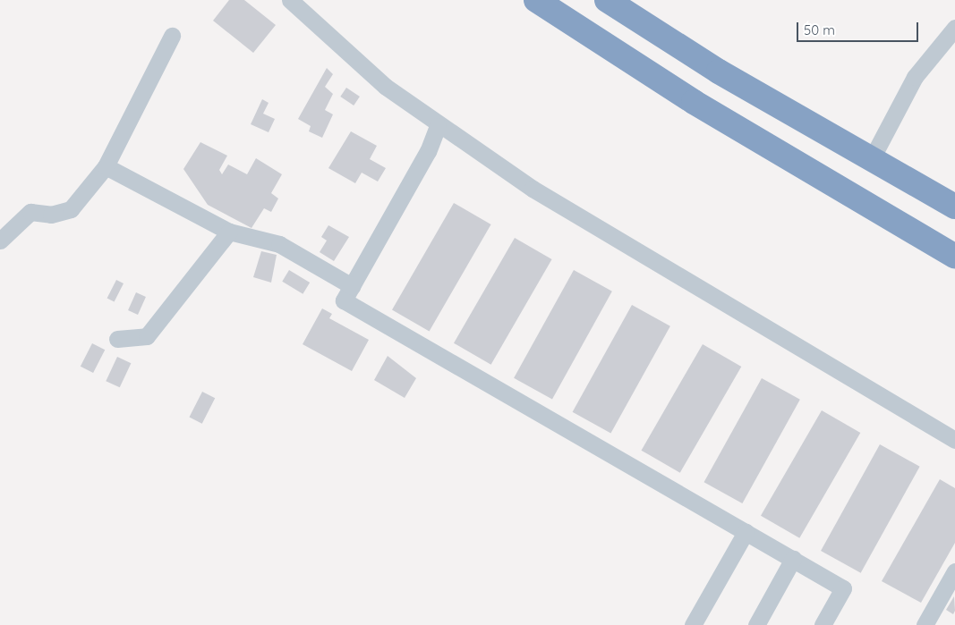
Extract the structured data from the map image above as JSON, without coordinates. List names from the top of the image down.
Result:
{
  "scale_bar": "50 m"
}
